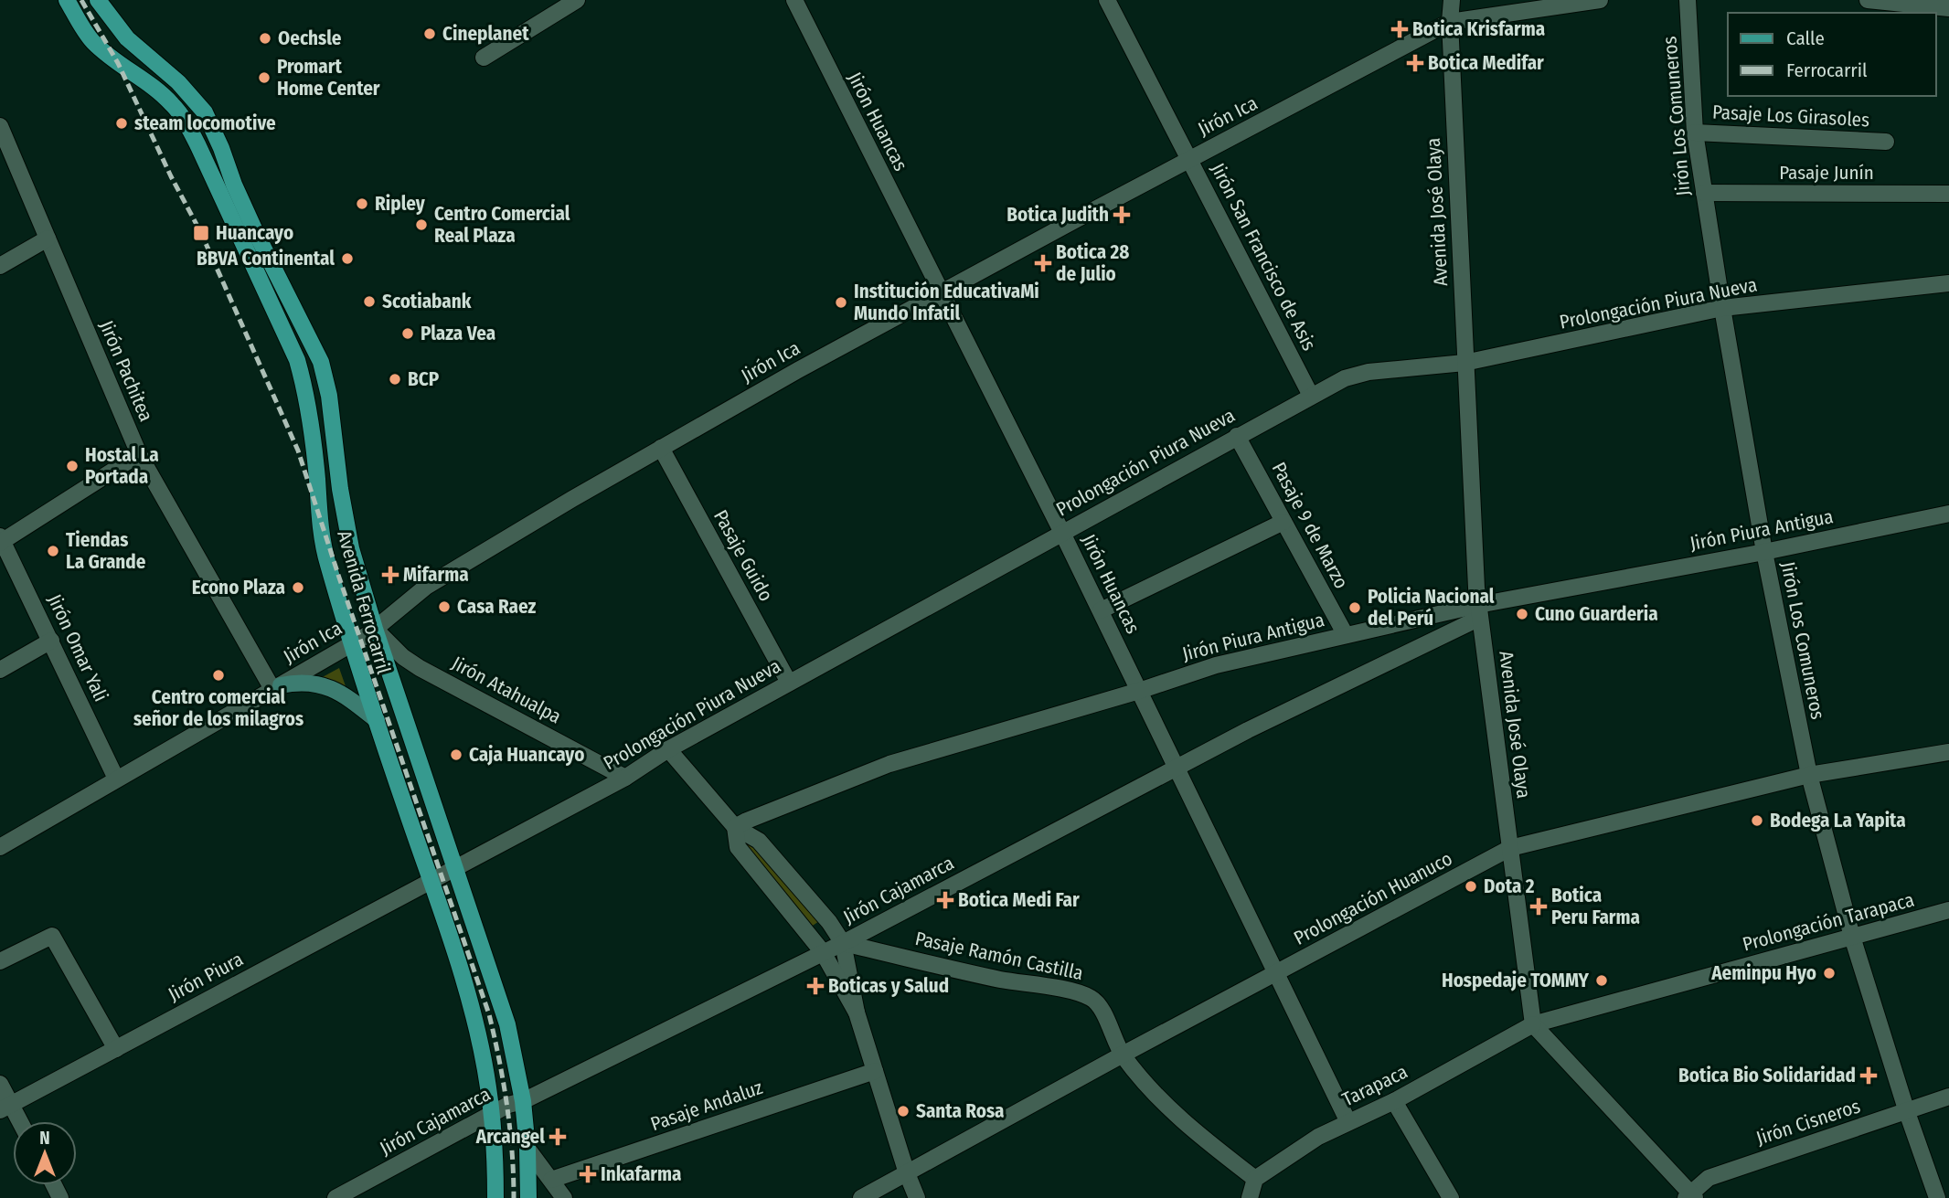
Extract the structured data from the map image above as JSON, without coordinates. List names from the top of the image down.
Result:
{
  "streets": {
    "main road": ["Avenida Ferrocarril"],
    "street": [
      "Jirón Ica",
      "Jirón Los Comuneros",
      "Pasaje Los Girasoles",
      "Jirón Huancas",
      "Pasaje Junín",
      "Avenida José Olaya",
      "Jirón San Francisco de Asis",
      "Prolongación Piura Nueva",
      "Jirón Pachitea",
      "Pasaje 9 de Marzo",
      "Jirón Piura Antigua",
      "Pasaje Guido",
      "Jirón Omar Yali",
      "Jirón Atahualpa",
      "Jirón Cajamarca",
      "Prolongación Huanuco",
      "Prolongación Tarapaca",
      "Pasaje Ramón Castilla",
      "Jirón Piura",
      "Tarapaca",
      "Pasaje Andaluz",
      "Jirón Cisneros"
    ]
  },
  "crossings": [
    ["Jirón Ica", "Jirón Huancas"],
    ["Jirón Ica", "Avenida José Olaya"],
    ["Jirón Ica", "Jirón San Francisco de Asis"],
    ["Jirón Ica", "Jirón Pachitea"],
    ["Jirón Ica", "Pasaje Guido"],
    ["Jirón Ica", "Avenida Ferrocarril"],
    ["Jirón Ica", "Jirón Omar Yali"],
    ["Jirón Ica", "Jirón Atahualpa"],
    ["Jirón Los Comuneros", "Pasaje Los Girasoles"],
    ["Jirón Los Comuneros", "Pasaje Junín"],
    ["Jirón Los Comuneros", "Prolongación Piura Nueva"],
    ["Jirón Los Comuneros", "Jirón Piura Antigua"],
    ["Jirón Los Comuneros", "Prolongación Huanuco"],
    ["Jirón Los Comuneros", "Prolongación Tarapaca"],
    ["Jirón Los Comuneros", "Jirón Cisneros"],
    ["Jirón Huancas", "Prolongación Piura Nueva"],
    ["Jirón Huancas", "Jirón Piura Antigua"],
    ["Jirón Huancas", "Jirón Cajamarca"],
    ["Jirón Huancas", "Prolongación Huanuco"],
    ["Jirón Huancas", "Tarapaca"],
    ["Avenida José Olaya", "Prolongación Piura Nueva"],
    ["Avenida José Olaya", "Jirón Piura Antigua"],
    ["Avenida José Olaya", "Jirón Cajamarca"],
    ["Avenida José Olaya", "Prolongación Huanuco"],
    ["Avenida José Olaya", "Prolongación Tarapaca"],
    ["Avenida José Olaya", "Tarapaca"],
    ["Jirón San Francisco de Asis", "Prolongación Piura Nueva"],
    ["Prolongación Piura Nueva", "Pasaje 9 de Marzo"],
    ["Prolongación Piura Nueva", "Pasaje Guido"],
    ["Prolongación Piura Nueva", "Avenida Ferrocarril"],
    ["Prolongación Piura Nueva", "Jirón Atahualpa"],
    ["Prolongación Piura Nueva", "Jirón Piura"],
    ["Pasaje 9 de Marzo", "Jirón Piura Antigua"],
    ["Jirón Piura Antigua", "Jirón Cajamarca"],
    ["Avenida Ferrocarril", "Jirón Atahualpa"],
    ["Avenida Ferrocarril", "Jirón Cajamarca"],
    ["Avenida Ferrocarril", "Jirón Piura"],
    ["Jirón Cajamarca", "Pasaje Ramón Castilla"],
    ["Prolongación Huanuco", "Pasaje Ramón Castilla"],
    ["Prolongación Tarapaca", "Tarapaca"],
    ["Pasaje Ramón Castilla", "Tarapaca"]
  ],
  "places": {
    "health": [
      "Botica Krisfarma",
      "Botica Medifar",
      "Botica Judith",
      "Botica 28 de Julio",
      "Mifarma",
      "Botica Medi Far",
      "Botica Peru Farma",
      "Boticas y Salud",
      "Botica Bio Solidaridad",
      "Arcangel",
      "Inkafarma"
    ],
    "other": [
      "Cineplanet",
      "Oechsle",
      "Promart Home Center",
      "steam locomotive",
      "Ripley",
      "Centro Comercial Real Plaza",
      "BBVA Continental",
      "Scotiabank",
      "Institución EducativaMi Mundo Infatil",
      "Plaza Vea",
      "BCP",
      "Hostal La Portada",
      "Tiendas La Grande",
      "Econo Plaza",
      "Casa Raez",
      "Policia Nacional del Perú",
      "Cuno Guarderia",
      "Centro comercial señor de los milagros",
      "Caja Huancayo",
      "Bodega La Yapita",
      "Dota 2",
      "Aeminpu Hyo",
      "Hospedaje TOMMY",
      "Santa Rosa"
    ],
    "transit": ["Huancayo"]
  },
  "legend": ["Calle", "Ferrocarril"],
  "north": "top"
}
